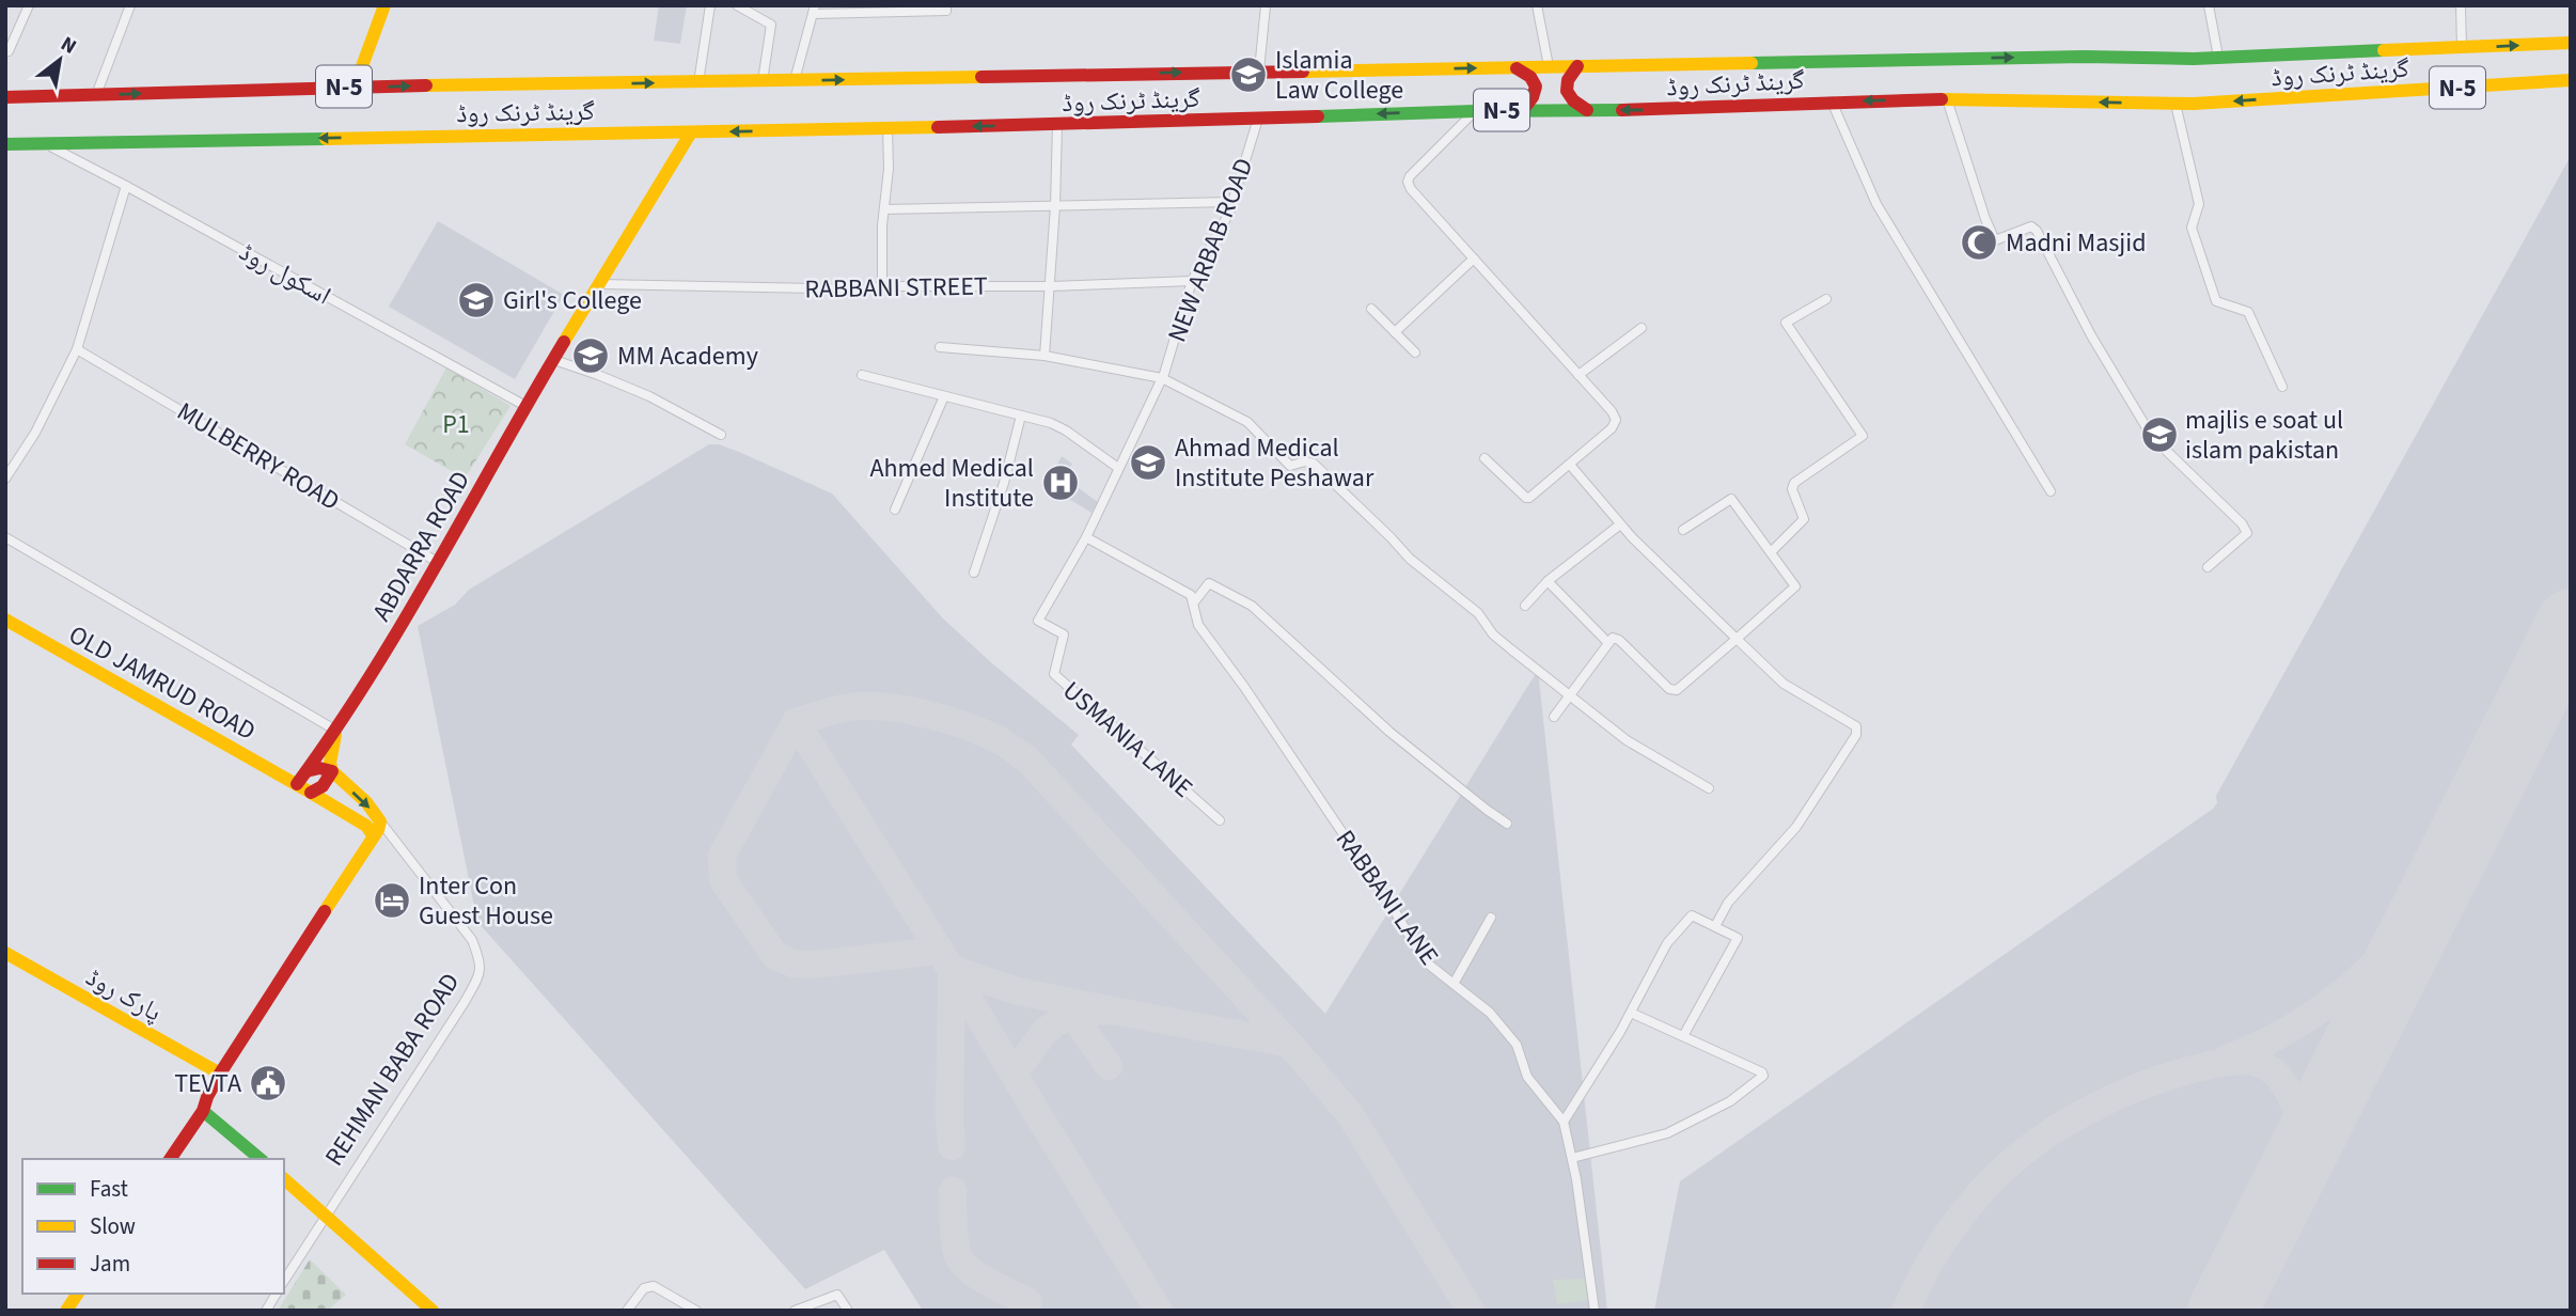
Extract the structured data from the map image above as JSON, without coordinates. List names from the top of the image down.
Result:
{
  "streets": {
    "main road": [
      "گرینڈ ٹرنک روڈ",
      "N-5",
      "ABDARRA ROAD",
      "OLD JAMRUD ROAD",
      "پارک روڈ"
    ],
    "street": [
      "NEW ARBAB ROAD",
      "اسکول روڈ",
      "RABBANI STREET",
      "MULBERRY ROAD",
      "USMANIA LANE",
      "RABBANI LANE",
      "REHMAN BABA ROAD"
    ]
  },
  "crossings": [
    ["گرینڈ ٹرنک روڈ", "NEW ARBAB ROAD"],
    ["گرینڈ ٹرنک روڈ", "اسکول روڈ"],
    ["گرینڈ ٹرنک روڈ", "ABDARRA ROAD"],
    ["NEW ARBAB ROAD", "RABBANI STREET"],
    ["NEW ARBAB ROAD", "USMANIA LANE"],
    ["NEW ARBAB ROAD", "RABBANI LANE"],
    ["اسکول روڈ", "ABDARRA ROAD"],
    ["RABBANI STREET", "ABDARRA ROAD"],
    ["MULBERRY ROAD", "ABDARRA ROAD"],
    ["ABDARRA ROAD", "OLD JAMRUD ROAD"]
  ],
  "parks": ["P1"],
  "places": {
    "school or university": [
      "Islamia Law College",
      "Girl's College",
      "MM Academy",
      "majlis e soat ul islam pakistan",
      "Ahmad Medical Institute Peshawar"
    ],
    "mosque": ["Madni Masjid"],
    "hospital": ["Ahmed Medical Institute"],
    "hotel": ["Inter Con Guest House"],
    "public building": ["TEVTA"]
  },
  "legend": ["Fast", "Slow", "Jam"],
  "north": "top right"
}
